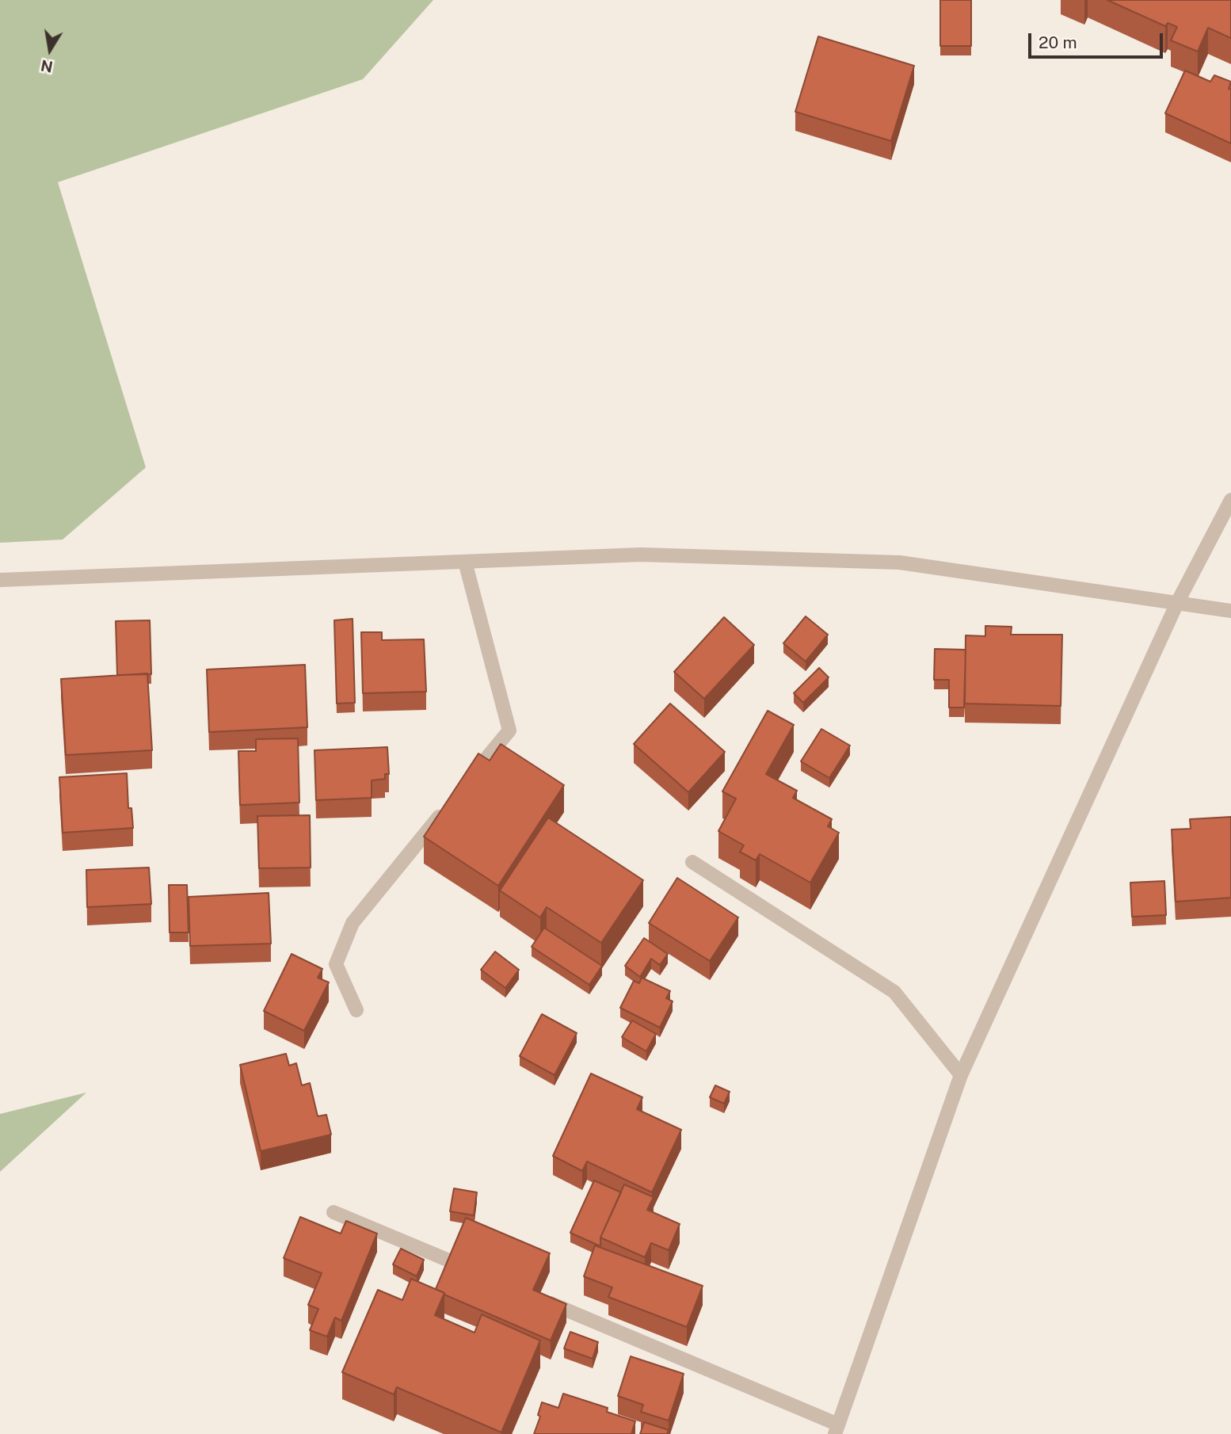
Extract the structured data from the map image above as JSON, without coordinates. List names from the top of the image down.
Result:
{
  "scale_bar": "20 m",
  "north": "bottom"
}
